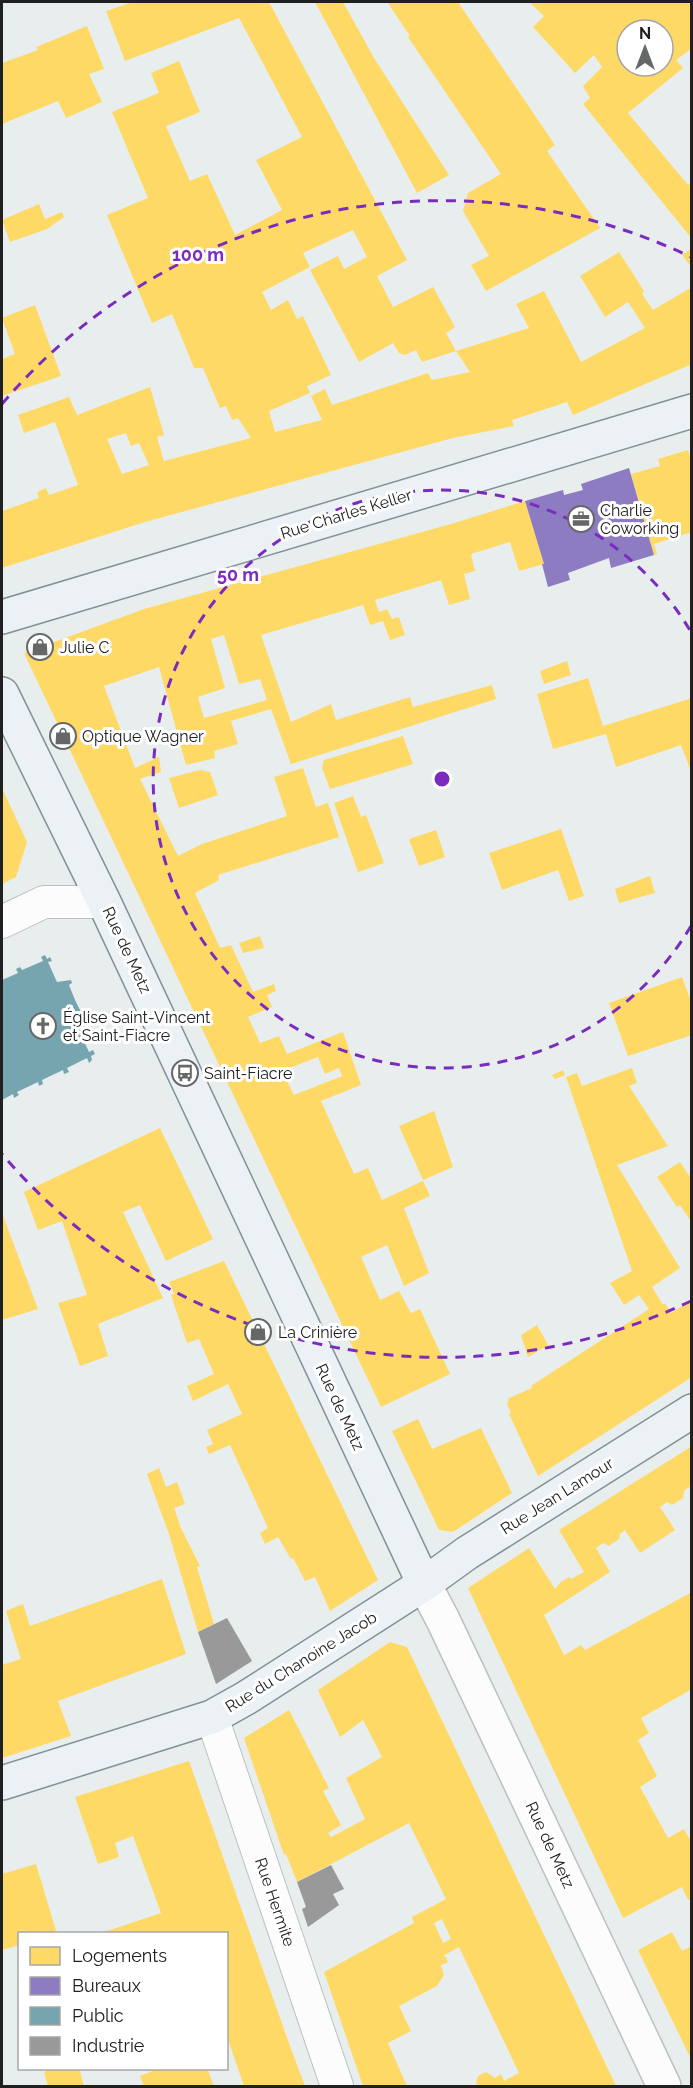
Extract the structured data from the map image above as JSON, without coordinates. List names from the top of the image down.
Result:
{
  "streets": {
    "main road": [
      "Rue Charles Keller",
      "Rue de Metz",
      "Rue Jean Lamour",
      "Rue du Chanoine Jacob"
    ],
    "street": ["Rue Hermite"]
  },
  "crossings": [
    ["Rue de Metz", "Rue Jean Lamour"],
    ["Rue de Metz", "Rue du Chanoine Jacob"],
    ["Rue Jean Lamour", "Rue du Chanoine Jacob"],
    ["Rue du Chanoine Jacob", "Rue Hermite"]
  ],
  "places": {
    "office": ["Charlie Coworking"],
    "shop": ["Julie C", "Optique Wagner", "La Crinière"],
    "church": ["Église Saint-Vincent et Saint-Fiacre"],
    "bus stop": ["Saint-Fiacre"]
  },
  "legend": [
    "Logements",
    "Bureaux",
    "Public",
    "Industrie"
  ],
  "north": "top",
  "rings": ["100 m", "50 m"]
}
